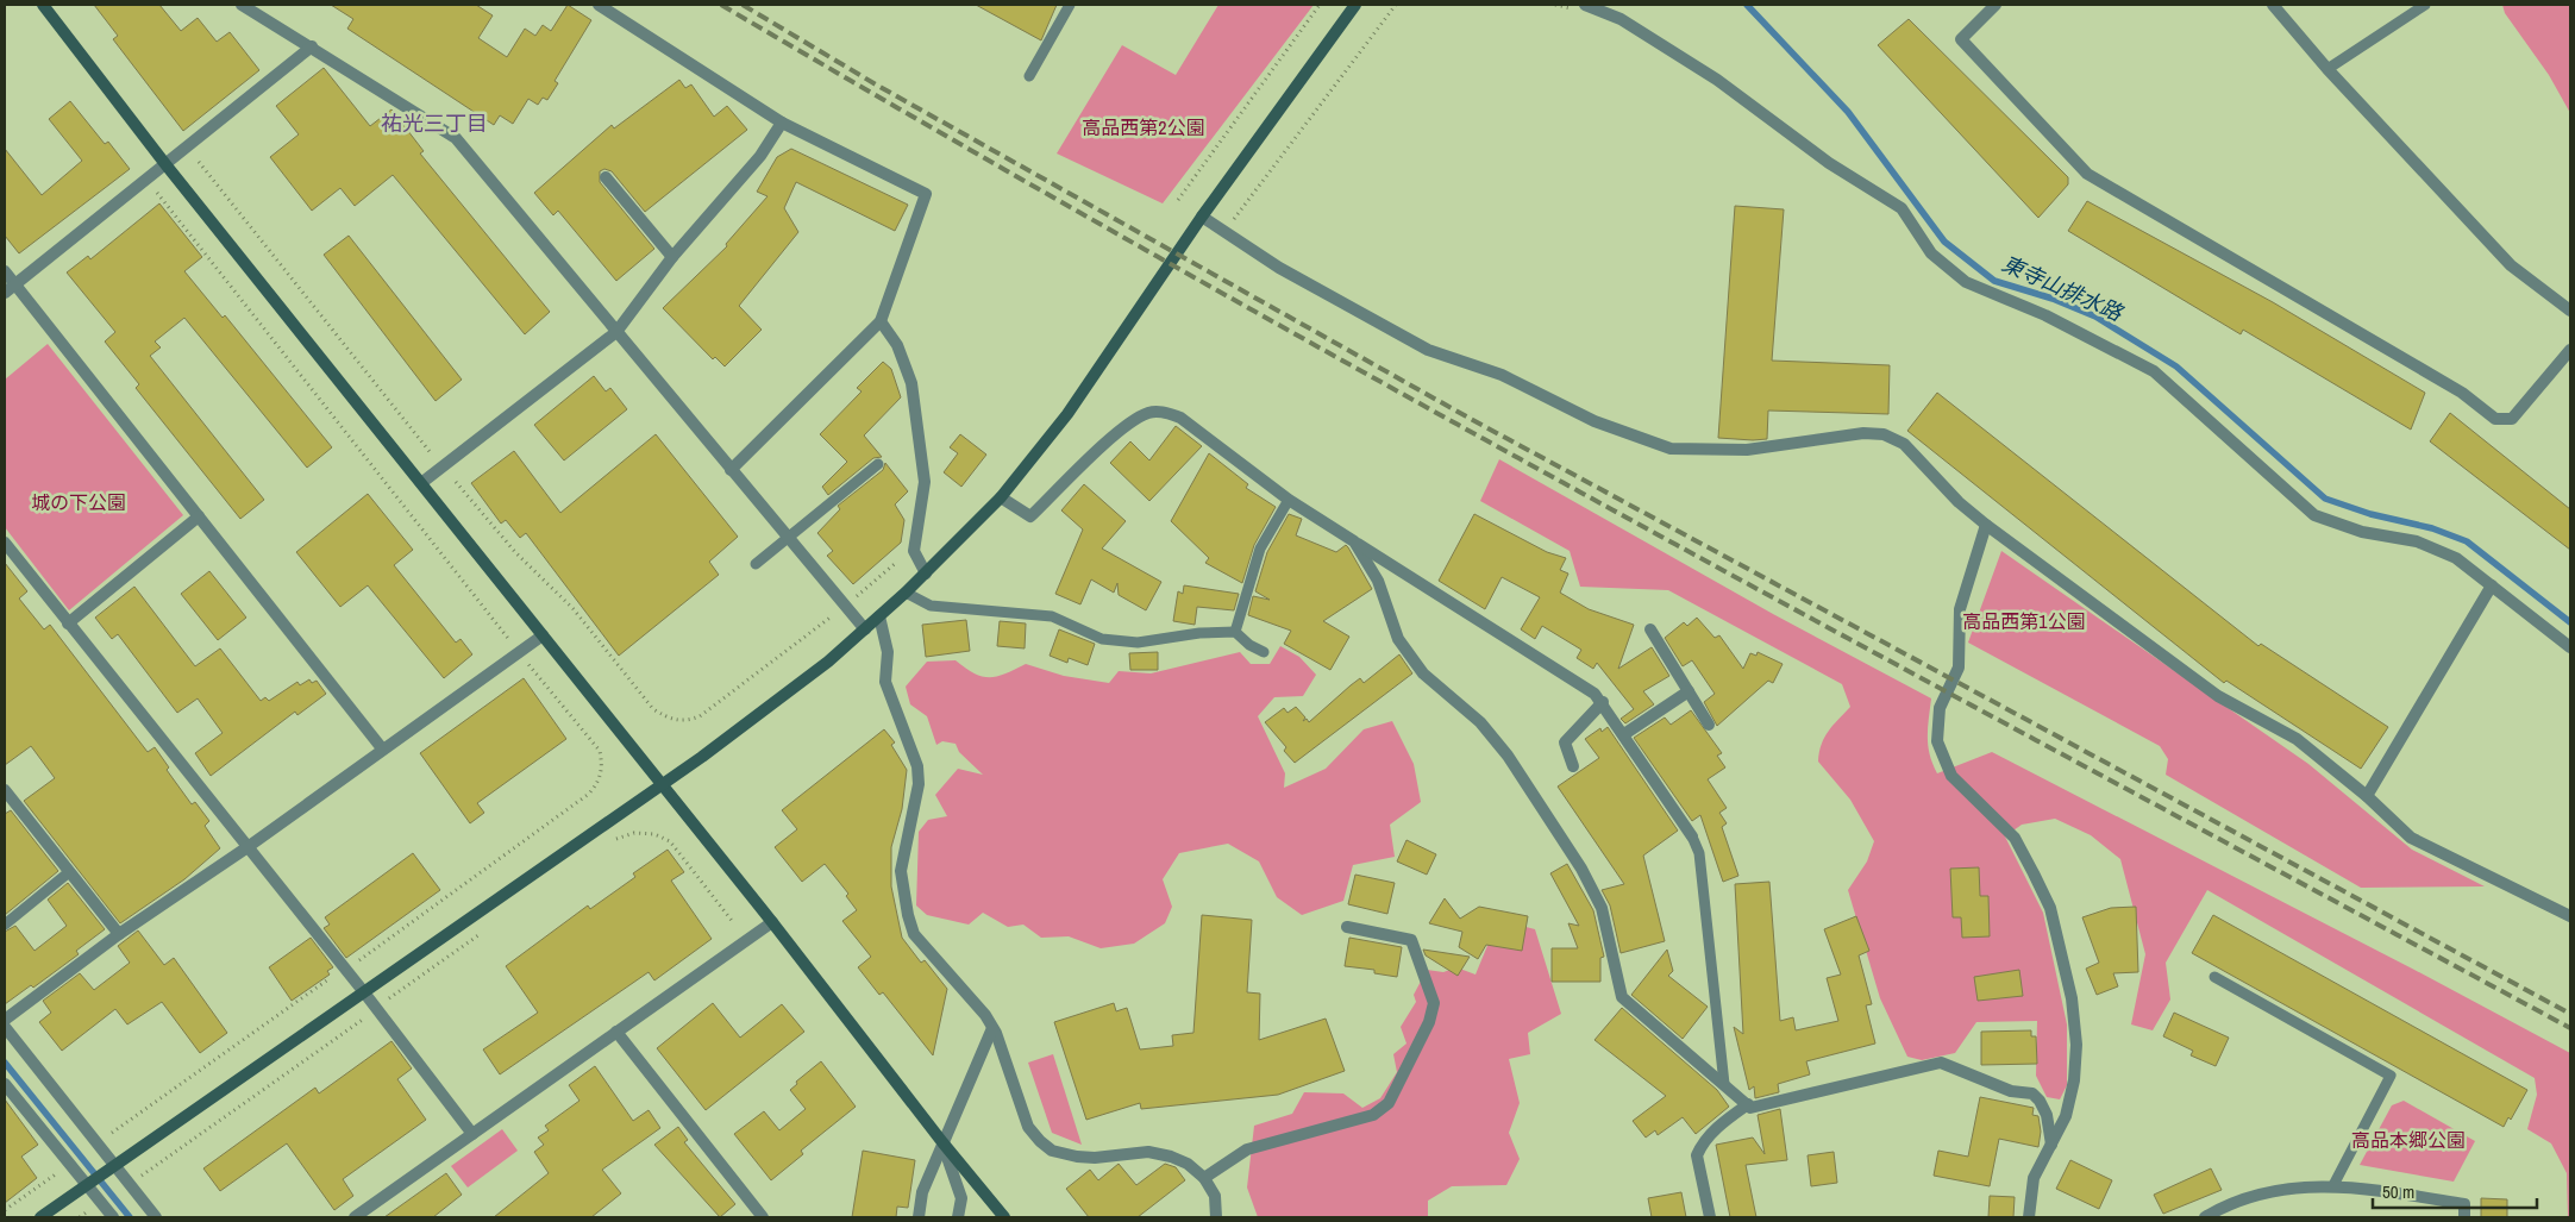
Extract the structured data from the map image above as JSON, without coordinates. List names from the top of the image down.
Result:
{
  "districts": ["祐光三丁目"],
  "water": ["東寺山排水路"],
  "parks": [
    "高品西第2公園",
    "城の下公園",
    "高品西第1公園",
    "高品本郷公園"
  ],
  "scale_bar": "50 m"
}
